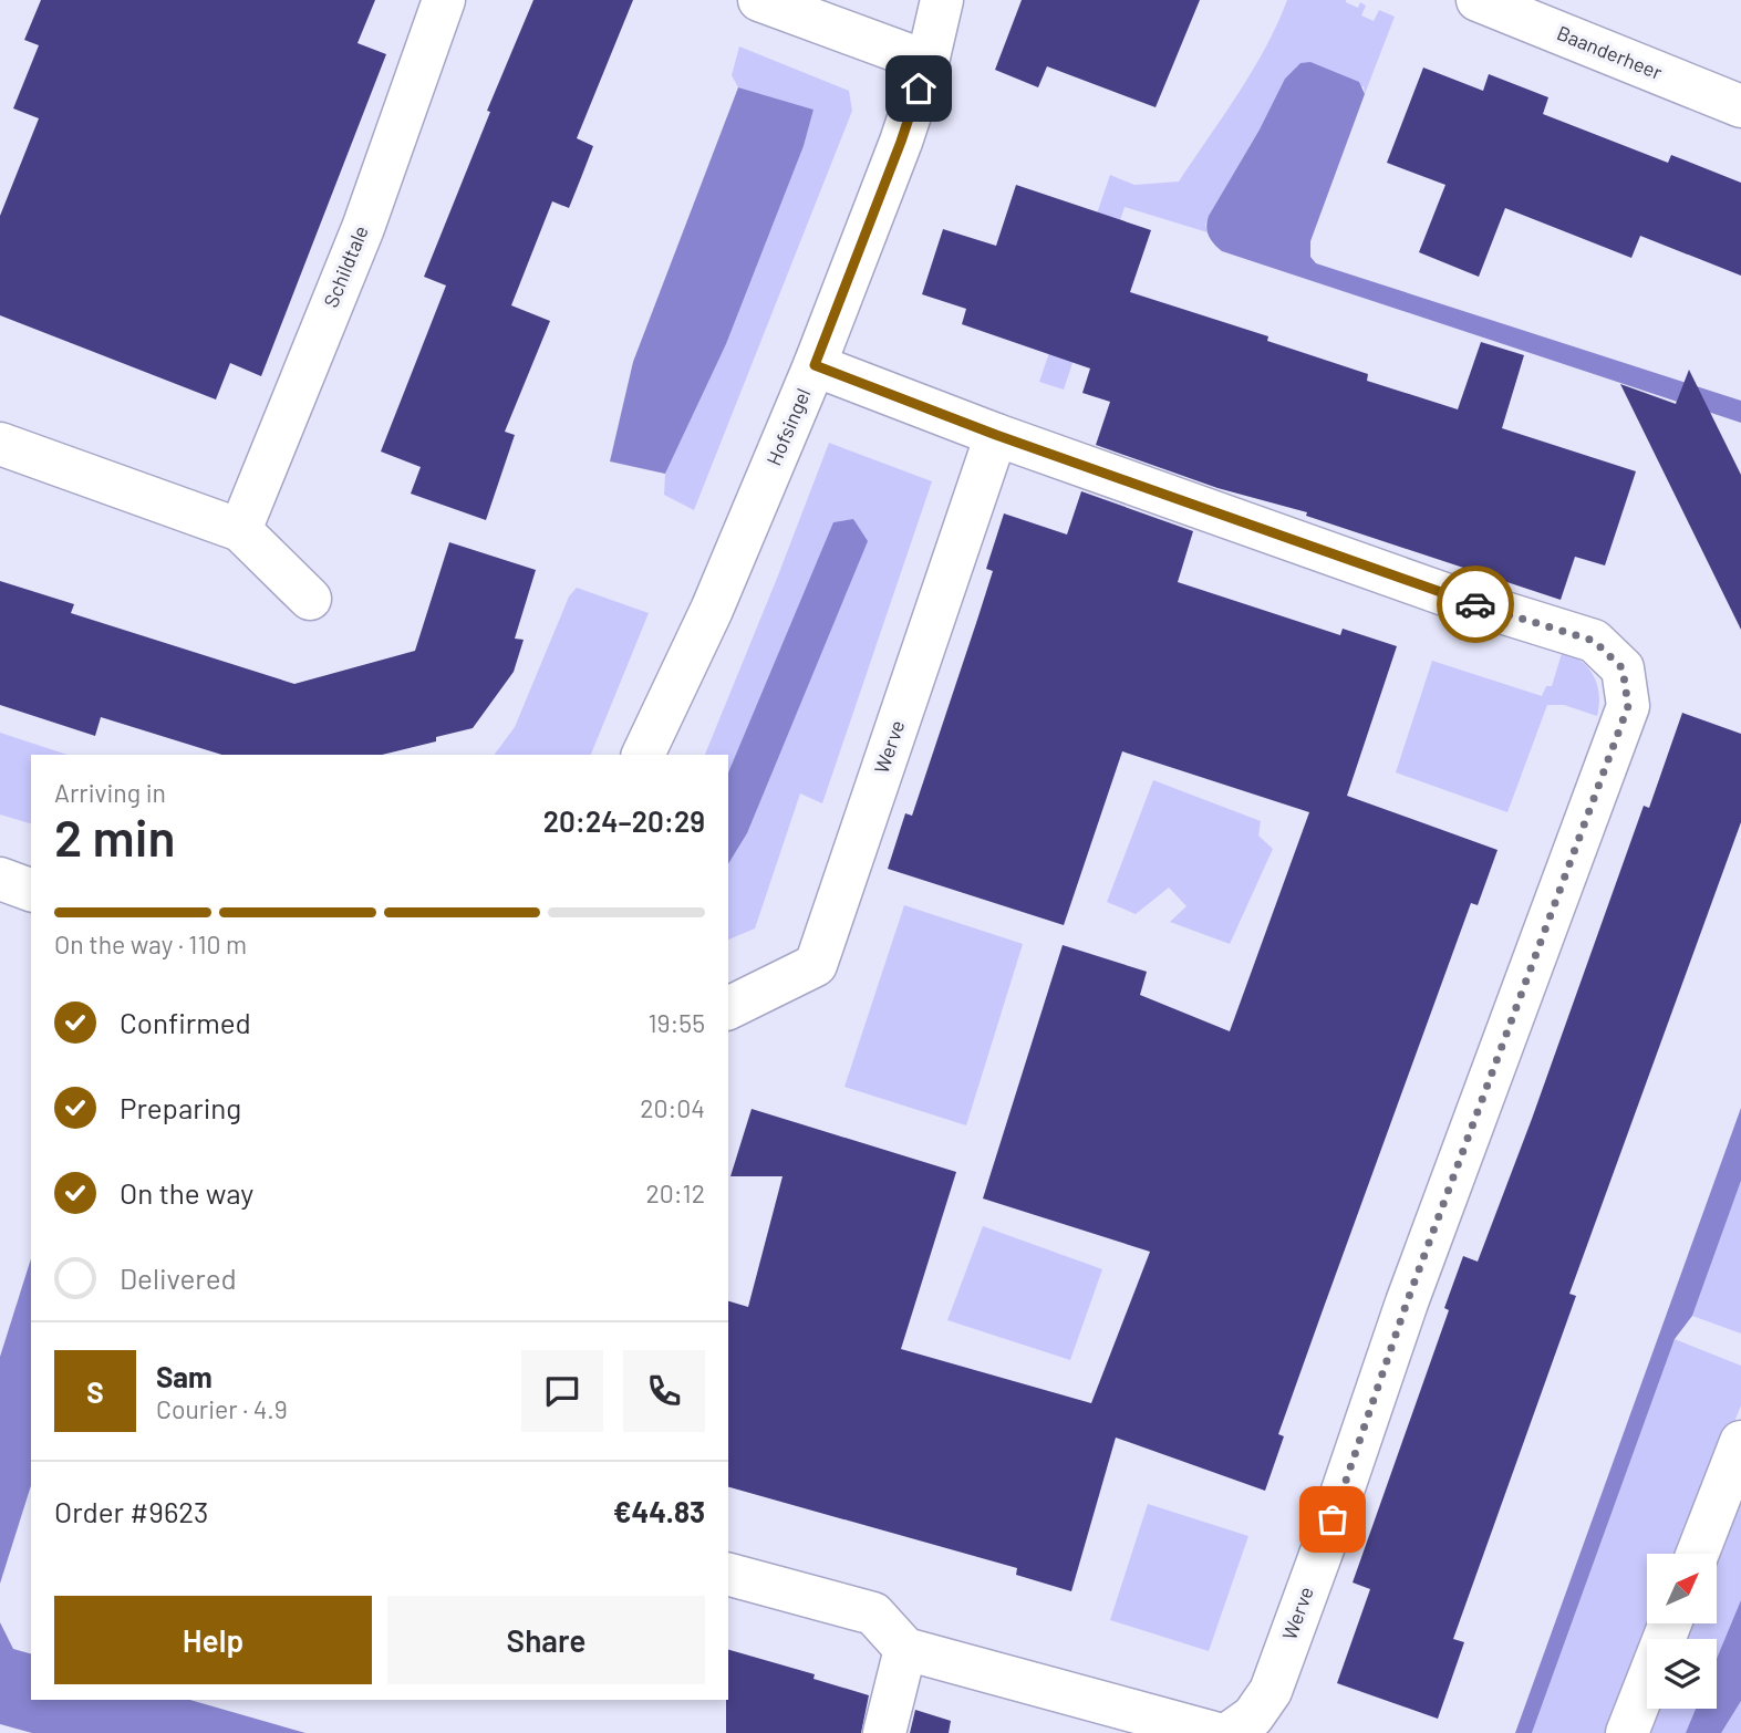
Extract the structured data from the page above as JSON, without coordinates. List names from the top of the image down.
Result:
{
  "streets": {
    "street": [
      "Baanderheer",
      "Schildtale",
      "Hofsingel",
      "Werve"
    ]
  },
  "crossings": [
    ["Hofsingel", "Werve"]
  ],
  "north": "top right",
  "page": {
    "heading": ["2 min", "Arriving in", "20:24–20:29"],
    "panel": [
      "Sam",
      "Courier · 4.9",
      "Order #9623",
      "€44.83"
    ],
    "bar": "On the way · 110 m",
    "list": [
      ["Confirmed", "19:55"],
      ["Preparing", "20:04"],
      ["On the way", "20:12"],
      "Delivered"
    ],
    "round": "S",
    "buttons": ["Help", "Share"]
  }
}
